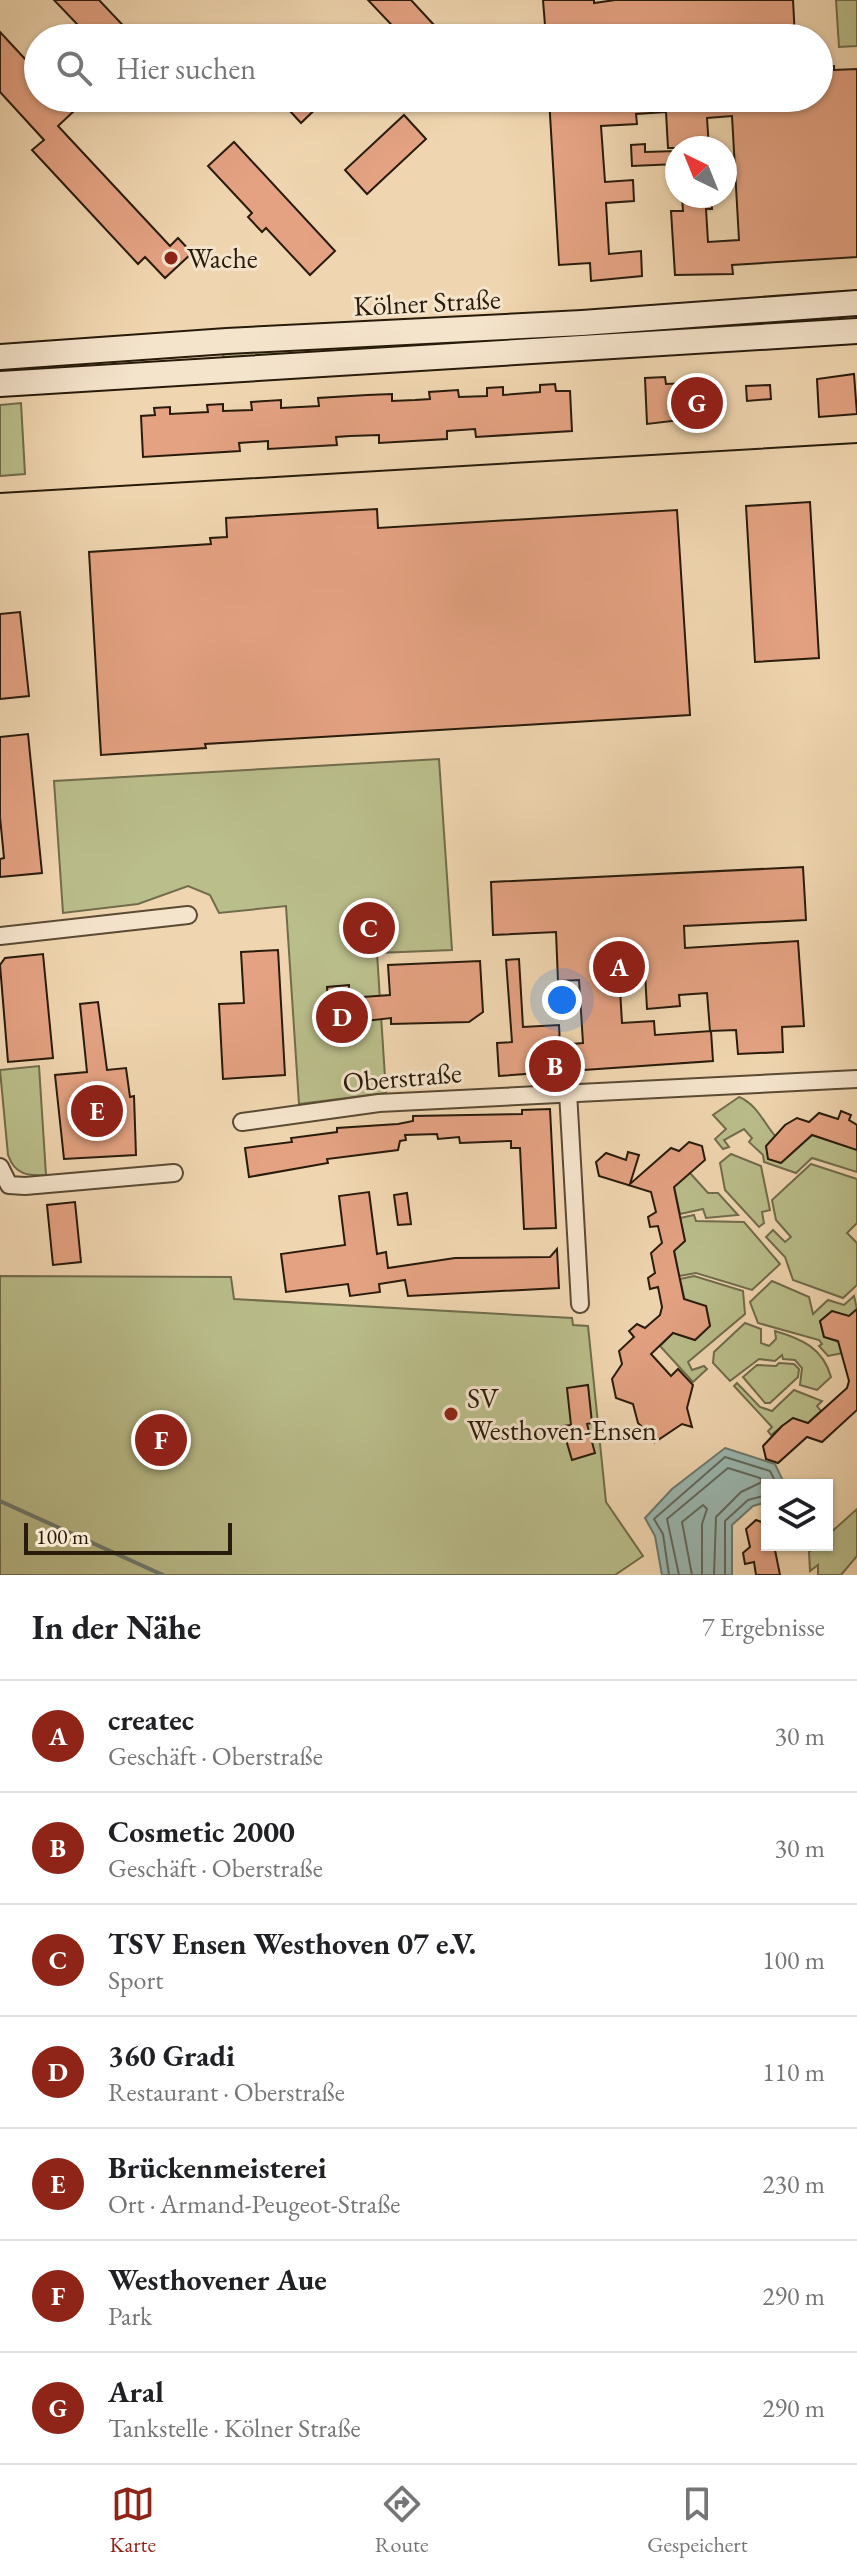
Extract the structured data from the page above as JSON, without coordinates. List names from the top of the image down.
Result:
{
  "streets": {
    "main road": ["Kölner Straße"],
    "street": ["Oberstraße"]
  },
  "places": ["Wache", "SV Westhoven-Ensen"],
  "scale_bar": "100 m",
  "north": "top left",
  "page": {
    "search": "Hier suchen",
    "pins": [
      "G",
      "C",
      "A",
      "D",
      "B",
      "E",
      "F"
    ],
    "scale": "100 m",
    "heading": ["In der Nähe", "7 Ergebnisse"],
    "list": [
      {
        "mark": "A",
        "name": "createc",
        "note": "Geschäft · Oberstraße",
        "value": "30 m"
      },
      {
        "mark": "B",
        "name": "Cosmetic 2000",
        "note": "Geschäft · Oberstraße",
        "value": "30 m"
      },
      {
        "mark": "C",
        "name": "TSV Ensen Westhoven 07 e.V.",
        "note": "Sport",
        "value": "100 m"
      },
      {
        "mark": "D",
        "name": "360 Gradi",
        "note": "Restaurant · Oberstraße",
        "value": "110 m"
      },
      {
        "mark": "E",
        "name": "Brückenmeisterei",
        "note": "Ort · Armand-Peugeot-Straße",
        "value": "230 m"
      },
      {
        "mark": "F",
        "name": "Westhovener Aue",
        "note": "Park",
        "value": "290 m"
      },
      {
        "mark": "G",
        "name": "Aral",
        "note": "Tankstelle · Kölner Straße",
        "value": "290 m"
      }
    ],
    "nav": ["Karte", "Route", "Gespeichert"]
  }
}
